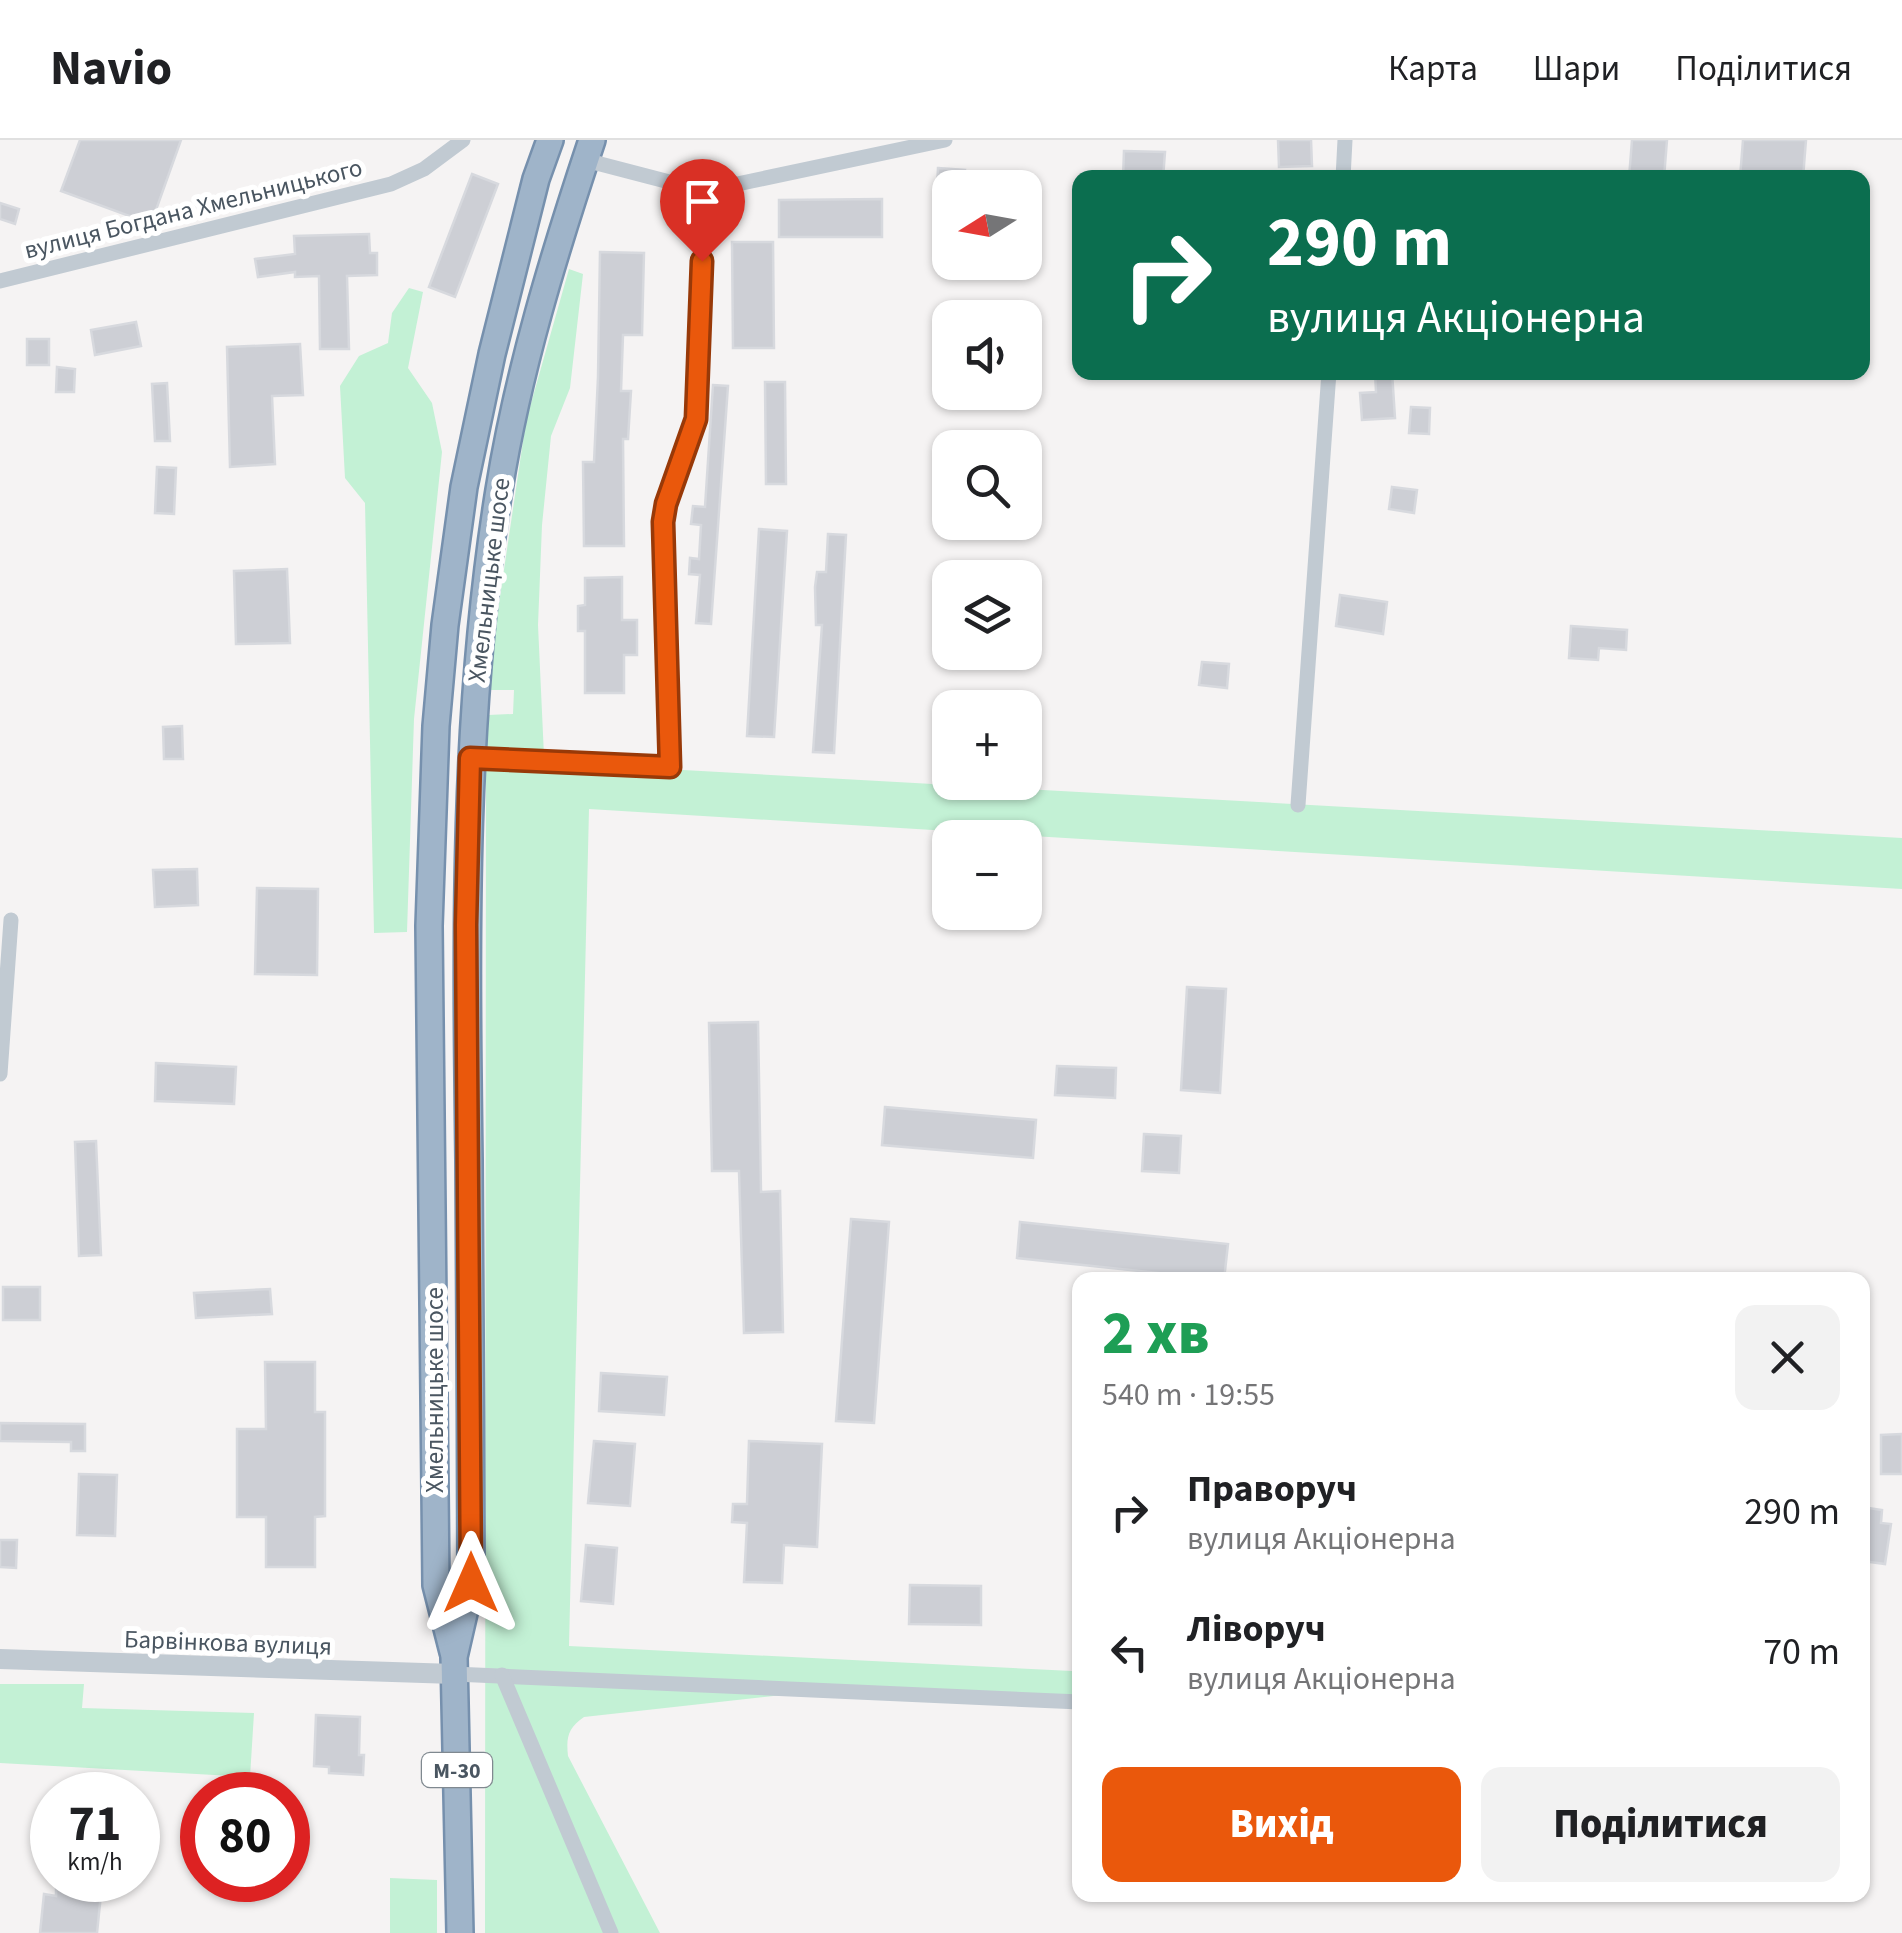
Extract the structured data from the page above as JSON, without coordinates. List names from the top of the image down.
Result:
{
  "streets": {
    "highway": ["Хмельницьке шосе", "М-30"],
    "street": ["вулиця Богдана Хмельницького", "Барвінкова вулиця"]
  },
  "crossings": [
    ["Хмельницьке шосе", "Барвінкова вулиця"],
    ["Хмельницьке шосе", "М-30"],
    ["Барвінкова вулиця", "М-30"]
  ],
  "north": "left",
  "page": {
    "header": "Navio",
    "nav": ["Карта", "Шари", "Поділитися"],
    "map_buttons": ["+", "−"],
    "turn": ["290 m", "вулиця Акціонерна"],
    "heading": ["2 хв", "540 m · 19:55"],
    "list": [
      {
        "name": "Праворуч",
        "note": "вулиця Акціонерна",
        "value": "290 m"
      },
      {
        "name": "Ліворуч",
        "note": "вулиця Акціонерна",
        "value": "70 m"
      }
    ],
    "buttons": ["Вихід", "Поділитися"],
    "speed": "71 km/h",
    "limit": "80"
  }
}
